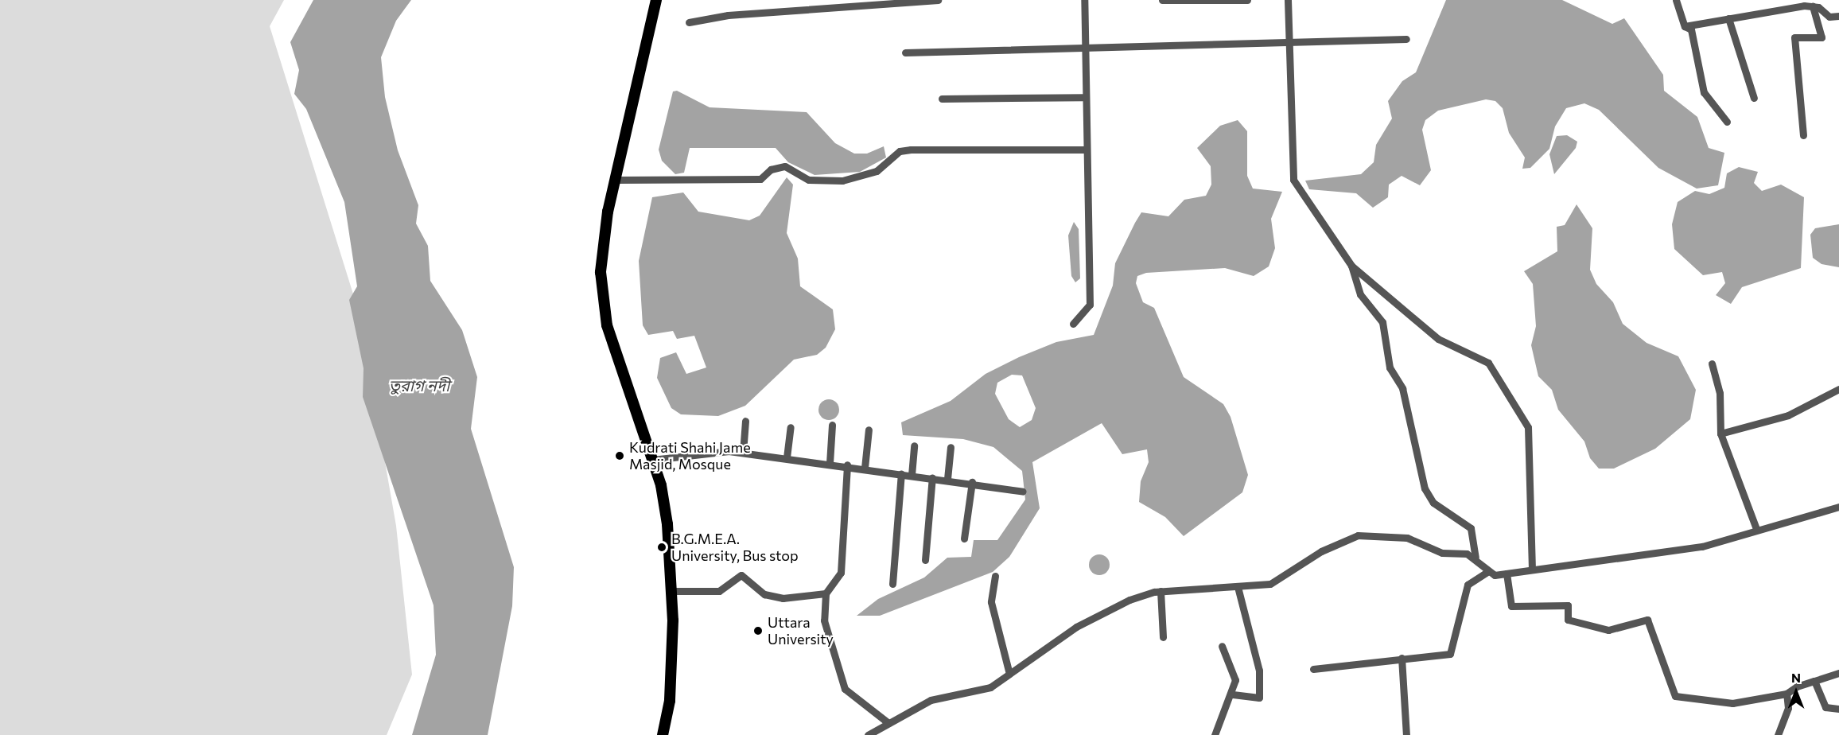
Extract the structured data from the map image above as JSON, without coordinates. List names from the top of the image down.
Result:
{
  "water": ["তুরাগ নদী"],
  "places": ["Kudrati Shahi Jame Masjid, Mosque", "B.G.M.E.A. University, Bus stop", "Uttara University"],
  "north": "top"
}
